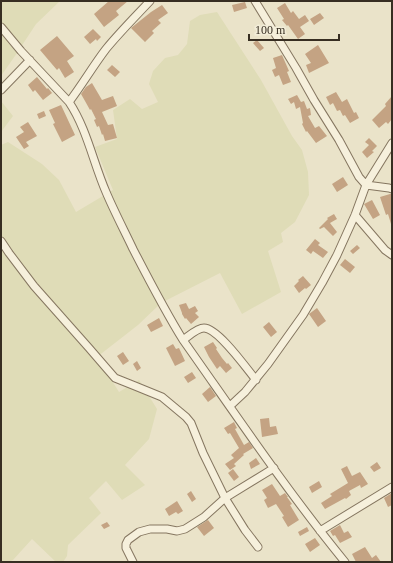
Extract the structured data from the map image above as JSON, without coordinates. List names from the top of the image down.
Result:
{
  "scale_bar": "100 m"
}
